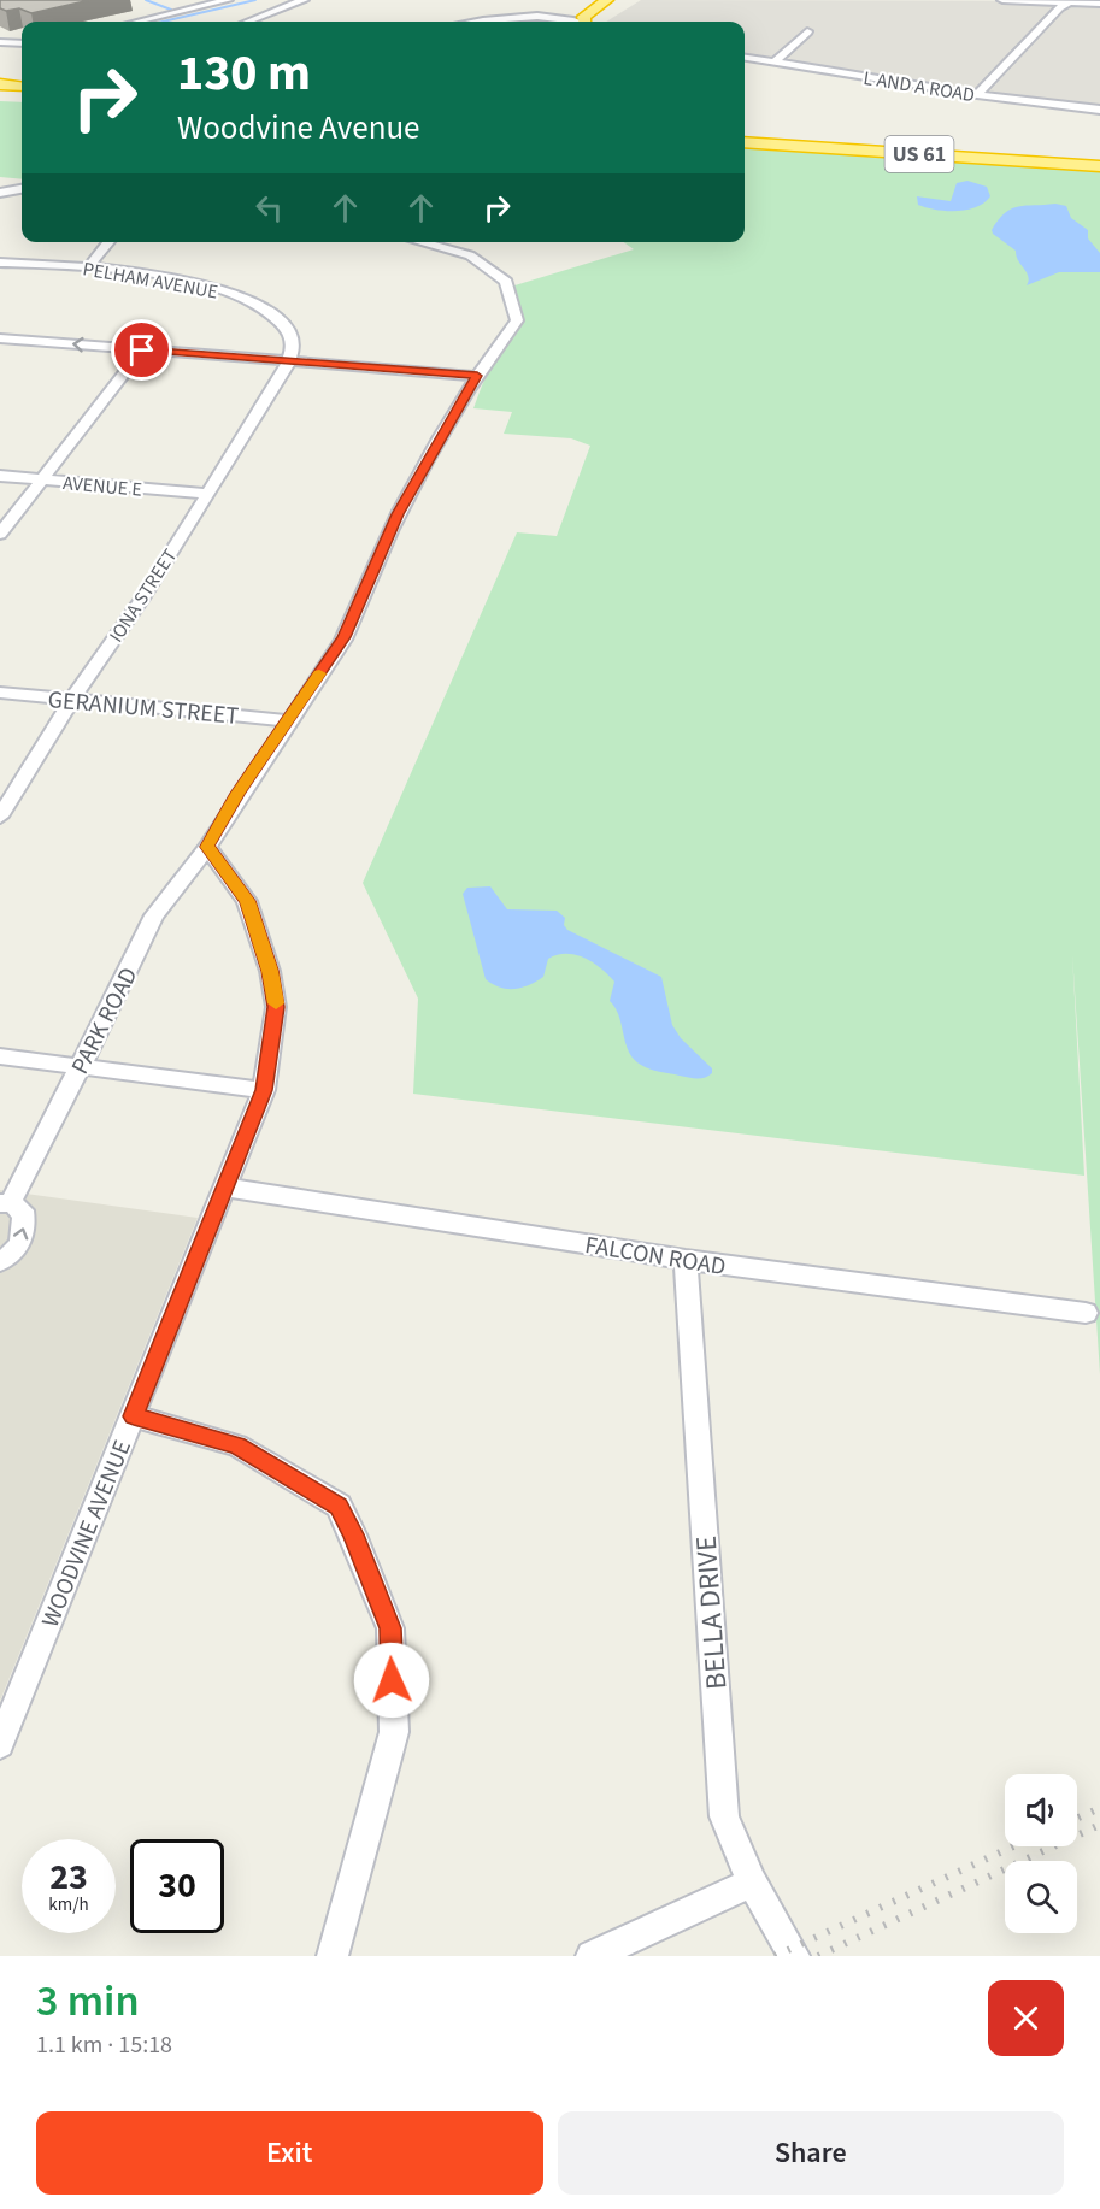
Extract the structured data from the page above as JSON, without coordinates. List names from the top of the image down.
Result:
{
  "streets": {
    "highway": ["US 61"],
    "street": [
      "L AND A ROAD",
      "PELHAM AVENUE",
      "AVENUE E",
      "IONA STREET",
      "GERANIUM STREET",
      "PARK ROAD",
      "FALCON ROAD",
      "WOODVINE AVENUE",
      "BELLA DRIVE"
    ]
  },
  "crossings": [
    ["PELHAM AVENUE", "IONA STREET"],
    ["AVENUE E", "IONA STREET"],
    ["IONA STREET", "GERANIUM STREET"],
    ["PARK ROAD", "WOODVINE AVENUE"],
    ["FALCON ROAD", "WOODVINE AVENUE"],
    ["FALCON ROAD", "BELLA DRIVE"]
  ],
  "page": {
    "turn": ["130 m", "Woodvine Avenue"],
    "speed": "23 km/h",
    "limit": "30",
    "heading": ["3 min", "1.1 km · 15:18"],
    "buttons": ["Exit", "Share"]
  }
}
